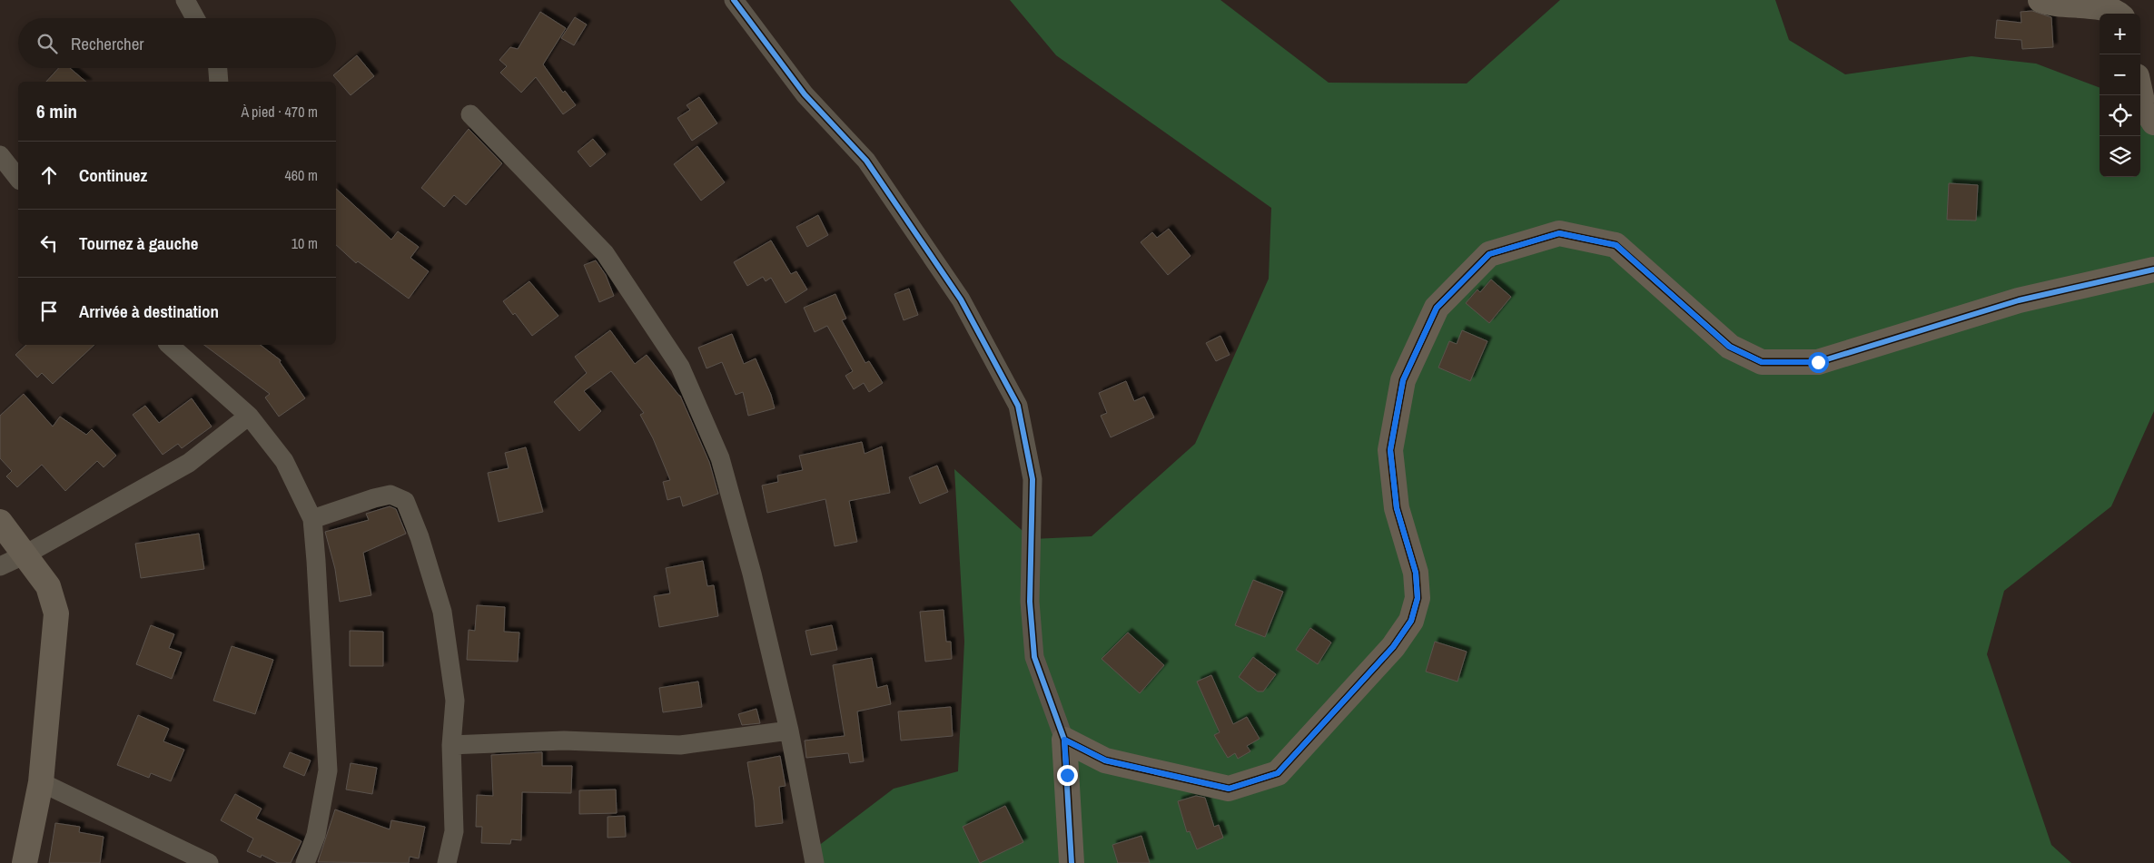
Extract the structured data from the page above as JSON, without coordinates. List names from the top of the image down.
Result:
{
  "page": {
    "map_buttons": ["+", "−"],
    "search": "Rechercher",
    "heading": ["6 min", "À pied · 470 m"],
    "list": [
      ["Continuez", "460 m"],
      ["Tournez à gauche", "10 m"],
      "Arrivée à destination"
    ]
  }
}
